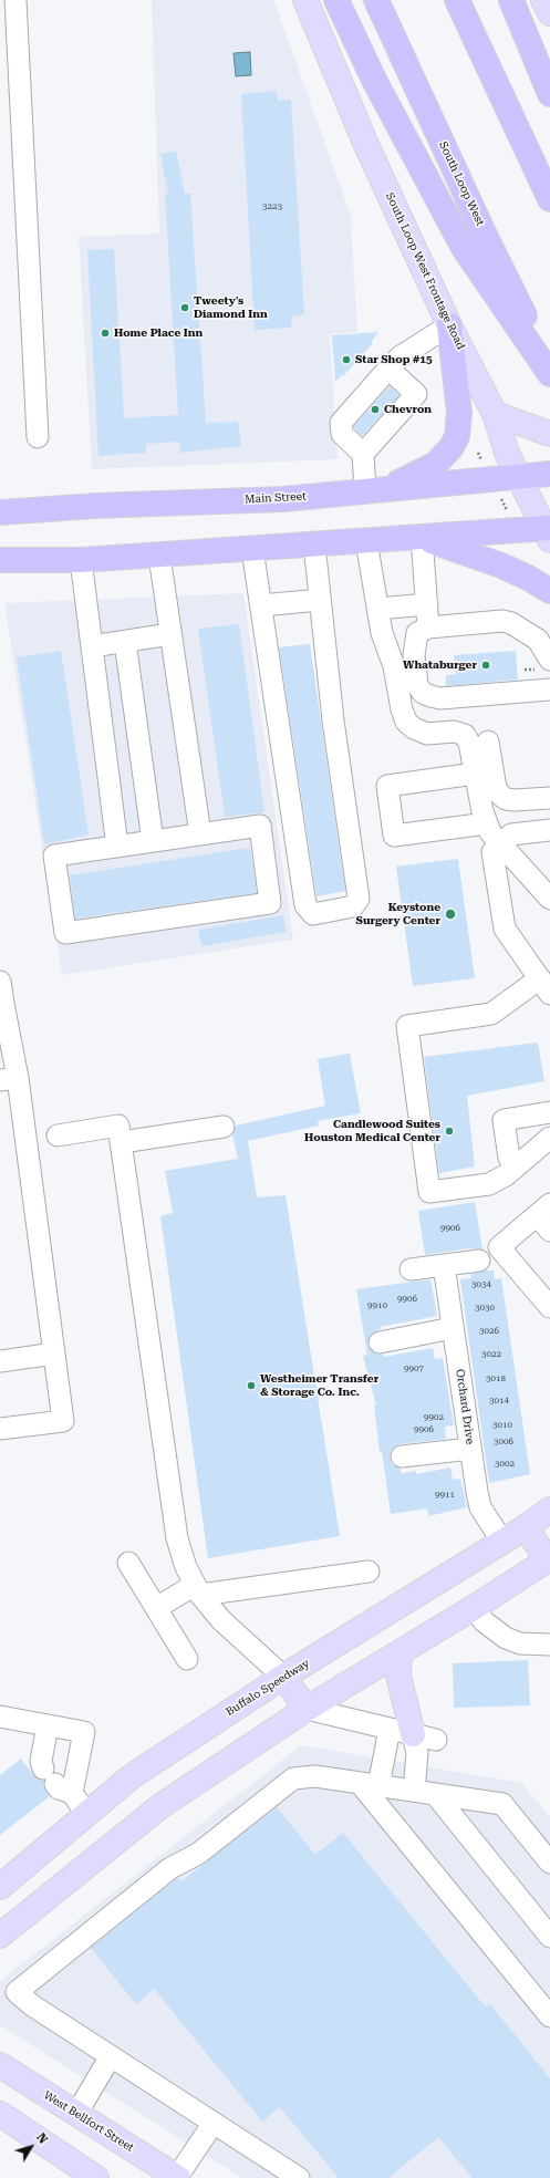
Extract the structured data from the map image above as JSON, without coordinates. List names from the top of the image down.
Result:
{
  "streets": {
    "highway": ["South Loop West", "Main Street"],
    "main road": ["South Loop West Frontage Road", "Buffalo Speedway", "West Bellfort Street"],
    "street": ["Orchard Drive"]
  },
  "crossings": [
    ["South Loop West Frontage Road", "Main Street"],
    ["Orchard Drive", "Buffalo Speedway"]
  ],
  "places": [
    "Tweety's Diamond Inn",
    "Home Place Inn",
    "Star Shop #15",
    "Chevron",
    "Whataburger",
    "Keystone Surgery Center",
    "Candlewood Suites Houston Medical Center",
    "Westheimer Transfer & Storage Co. Inc."
  ],
  "house_numbers": [
    "3223",
    "9906",
    "3034",
    "9906",
    "9910",
    "3030",
    "3026",
    "3022",
    "9907",
    "3018",
    "3014",
    "9902",
    "3010",
    "9906",
    "3006",
    "3002",
    "9911"
  ],
  "north": "top right"
}
